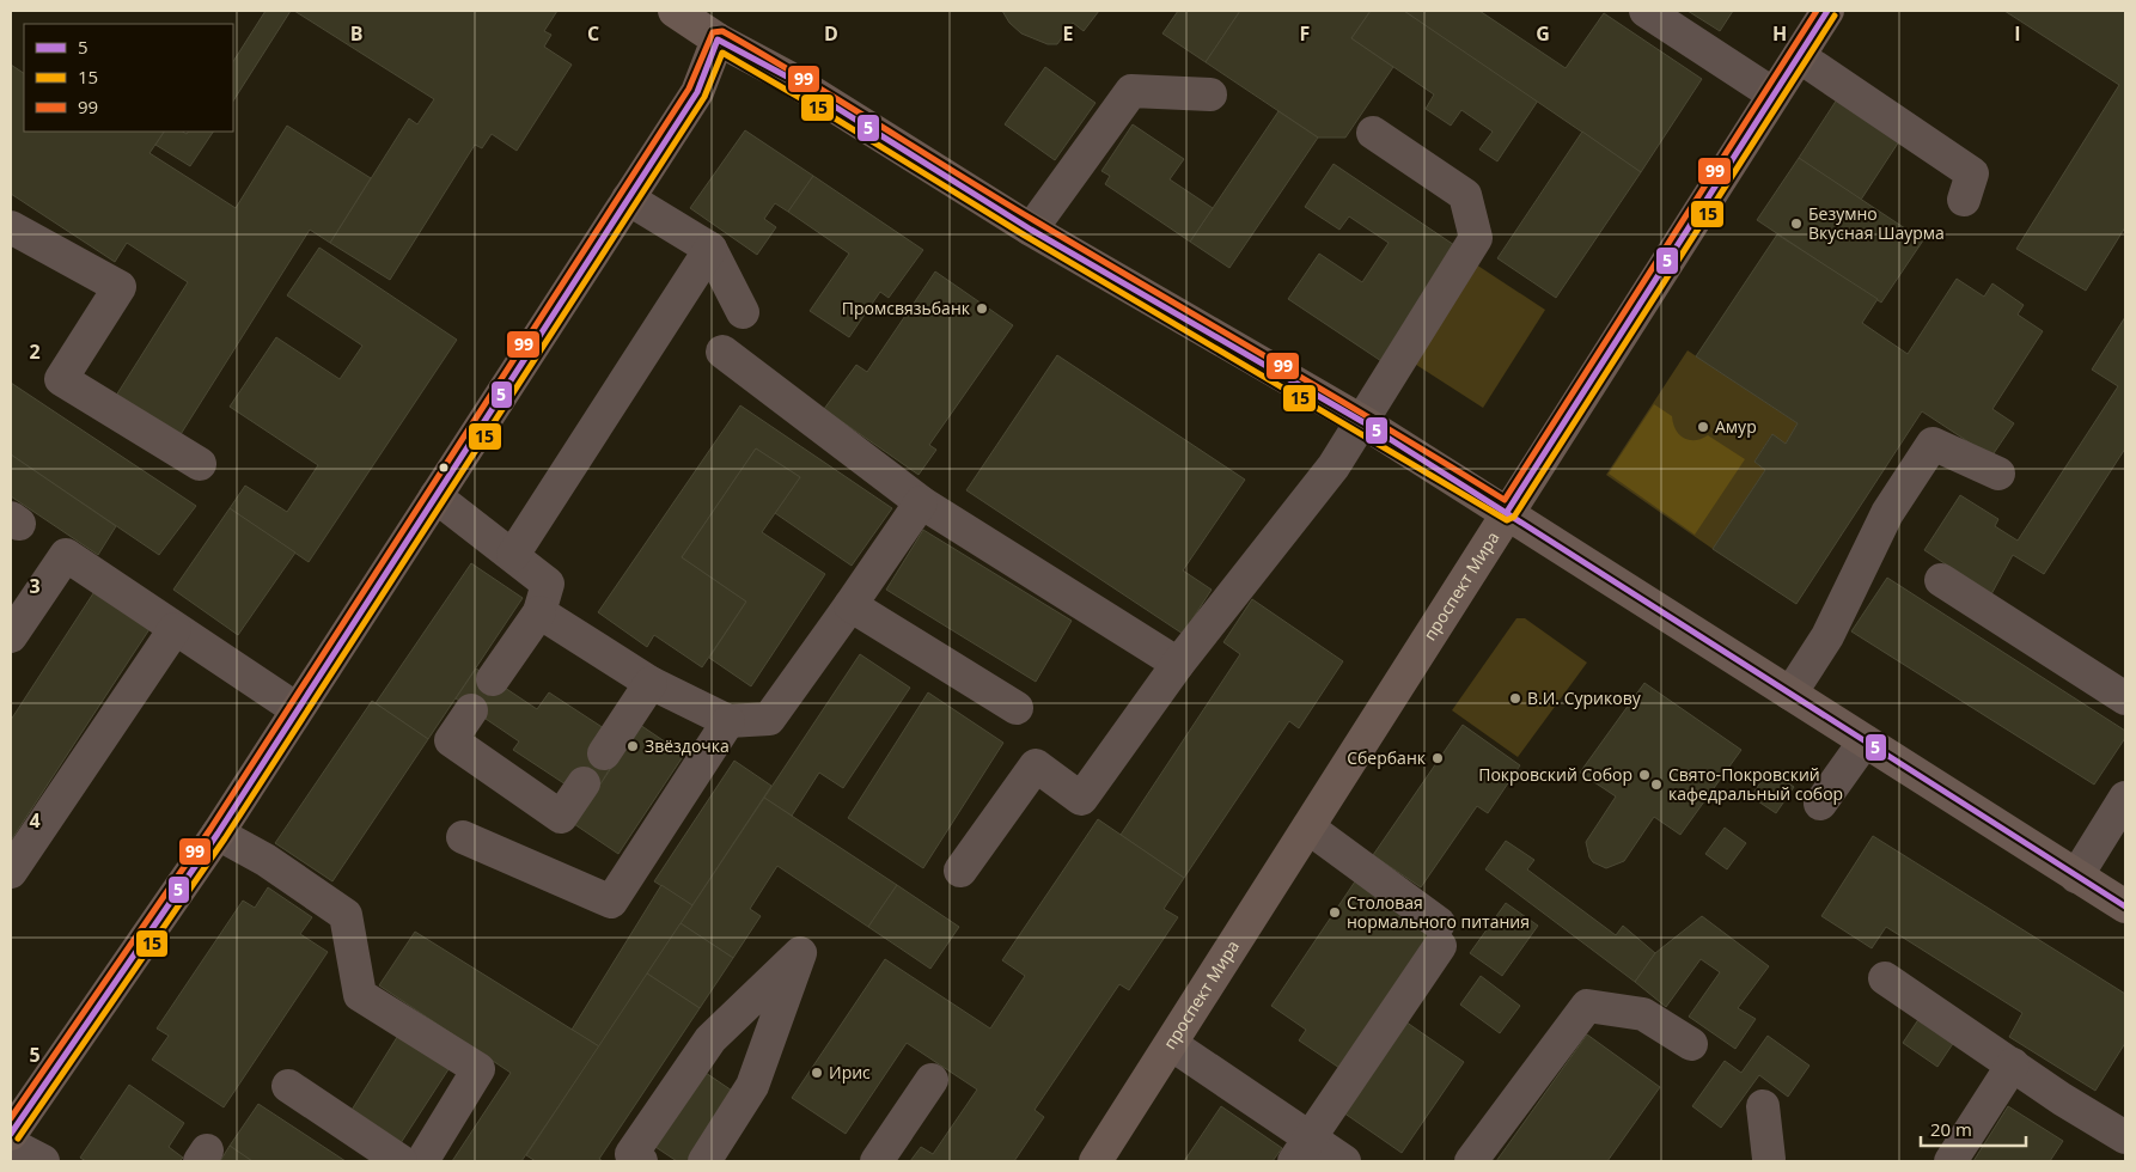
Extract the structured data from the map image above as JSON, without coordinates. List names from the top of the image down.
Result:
{
  "streets": {
    "main road": ["проспект Мира"]
  },
  "places": [
    "Безумно Вкусная Шаурма",
    "Промсвязьбанк",
    "Амур",
    "В.И. Сурикову",
    "Звёздочка",
    "Сбербанк",
    "Покровский Собор",
    "Свято-Покровский кафедральный собор",
    "Столовая нормального питания",
    "Ирис"
  ],
  "lines": ["transit line 5", "transit line 99", "transit line 15"],
  "legend": ["5", "15", "99"],
  "scale_bar": "20 m",
  "grid": {
    "columns": [
      "B",
      "C",
      "D",
      "E",
      "F",
      "G",
      "H",
      "I"
    ],
    "rows": [
      "2",
      "3",
      "4",
      "5"
    ]
  }
}
